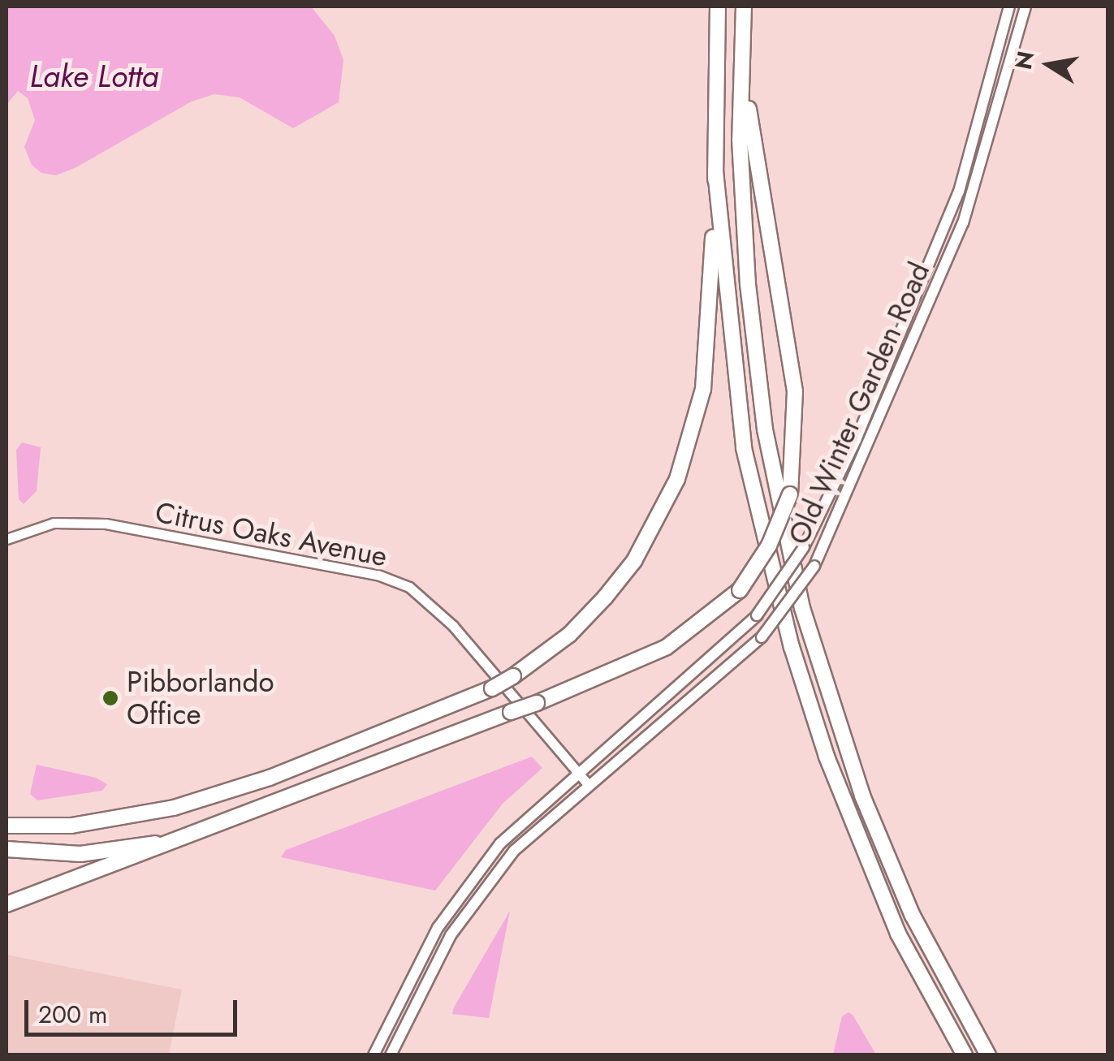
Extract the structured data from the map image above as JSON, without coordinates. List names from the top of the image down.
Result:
{
  "streets": {
    "main road": ["Old Winter Garden Road"],
    "street": ["Citrus Oaks Avenue"]
  },
  "crossings": [
    ["Old Winter Garden Road", "Citrus Oaks Avenue"]
  ],
  "water": ["Lake Lotta"],
  "places": ["Pibborlando Office"],
  "scale_bar": "200 m",
  "north": "left"
}
